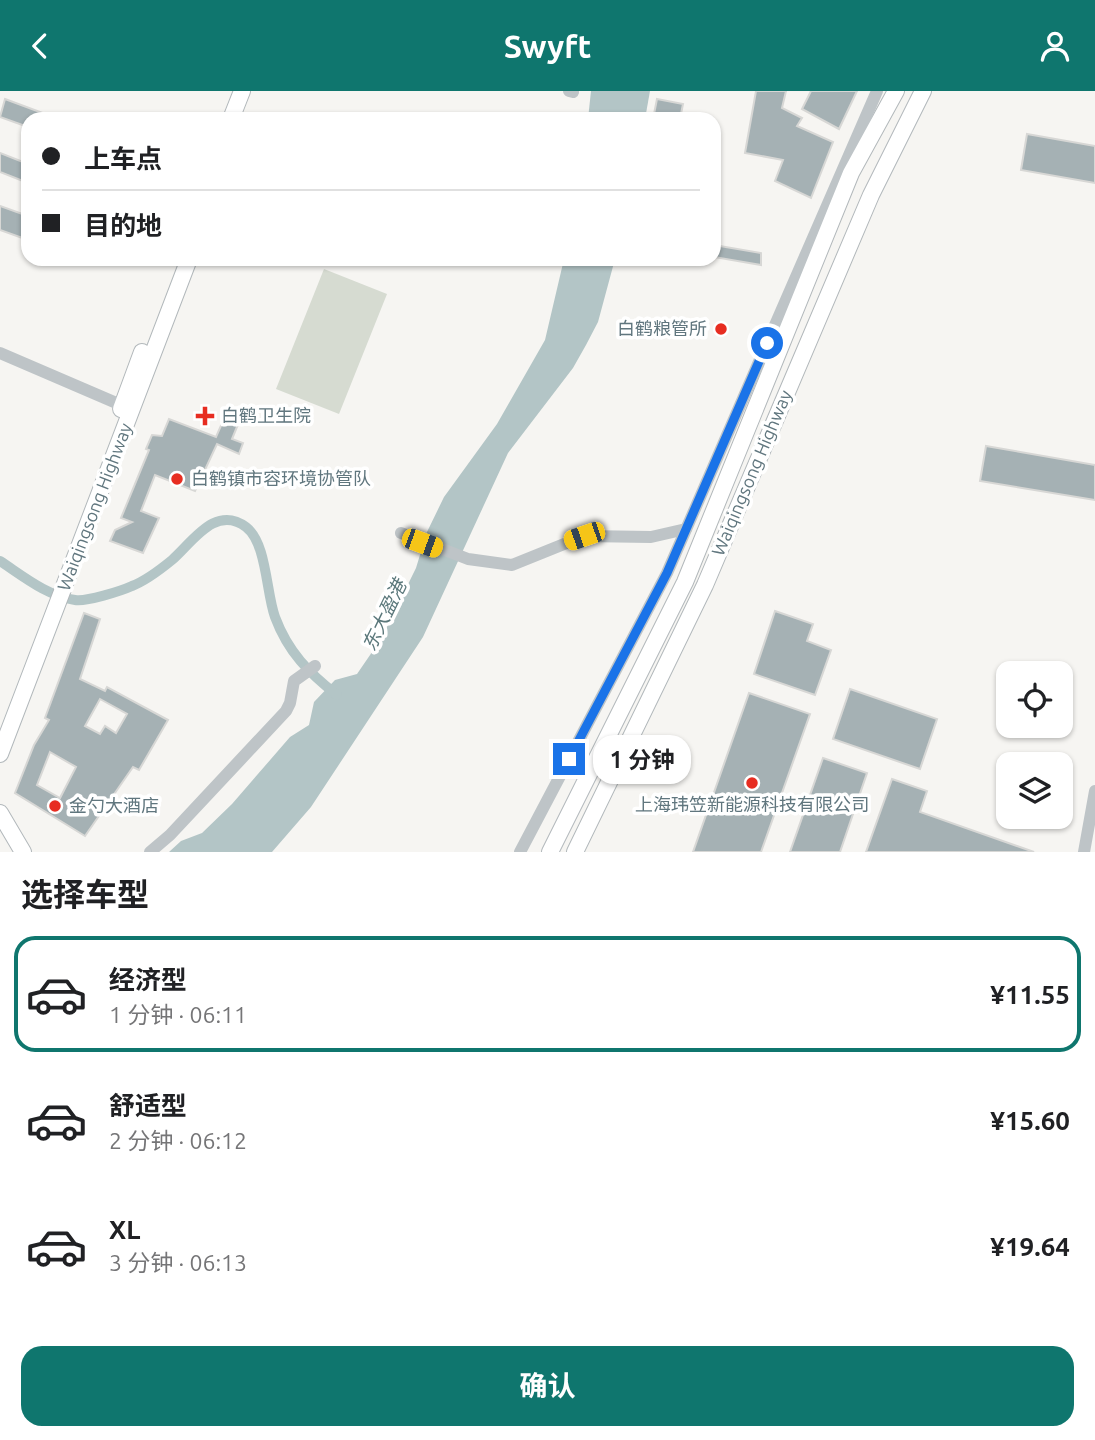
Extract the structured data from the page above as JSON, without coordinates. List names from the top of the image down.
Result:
{
  "streets": {
    "main road": ["Waiqingsong Highway"]
  },
  "water": ["东大盈港"],
  "places": {
    "other": [
      "白鹤粮管所",
      "白鹤镇市容环境协管队",
      "上海玮笠新能源科技有限公司",
      "金勺大酒店"
    ],
    "health": ["白鹤卫生院"]
  },
  "page": {
    "header": "Swyft",
    "banner": ["上车点", "目的地"],
    "bubble": "1 分钟",
    "heading": "选择车型",
    "list": [
      {
        "name": "经济型",
        "note": "1 分钟 · 06:11",
        "value": "¥11.55"
      },
      {
        "name": "舒适型",
        "note": "2 分钟 · 06:12",
        "value": "¥15.60"
      },
      {
        "name": "XL",
        "note": "3 分钟 · 06:13",
        "value": "¥19.64"
      }
    ],
    "buttons": "确认"
  }
}
